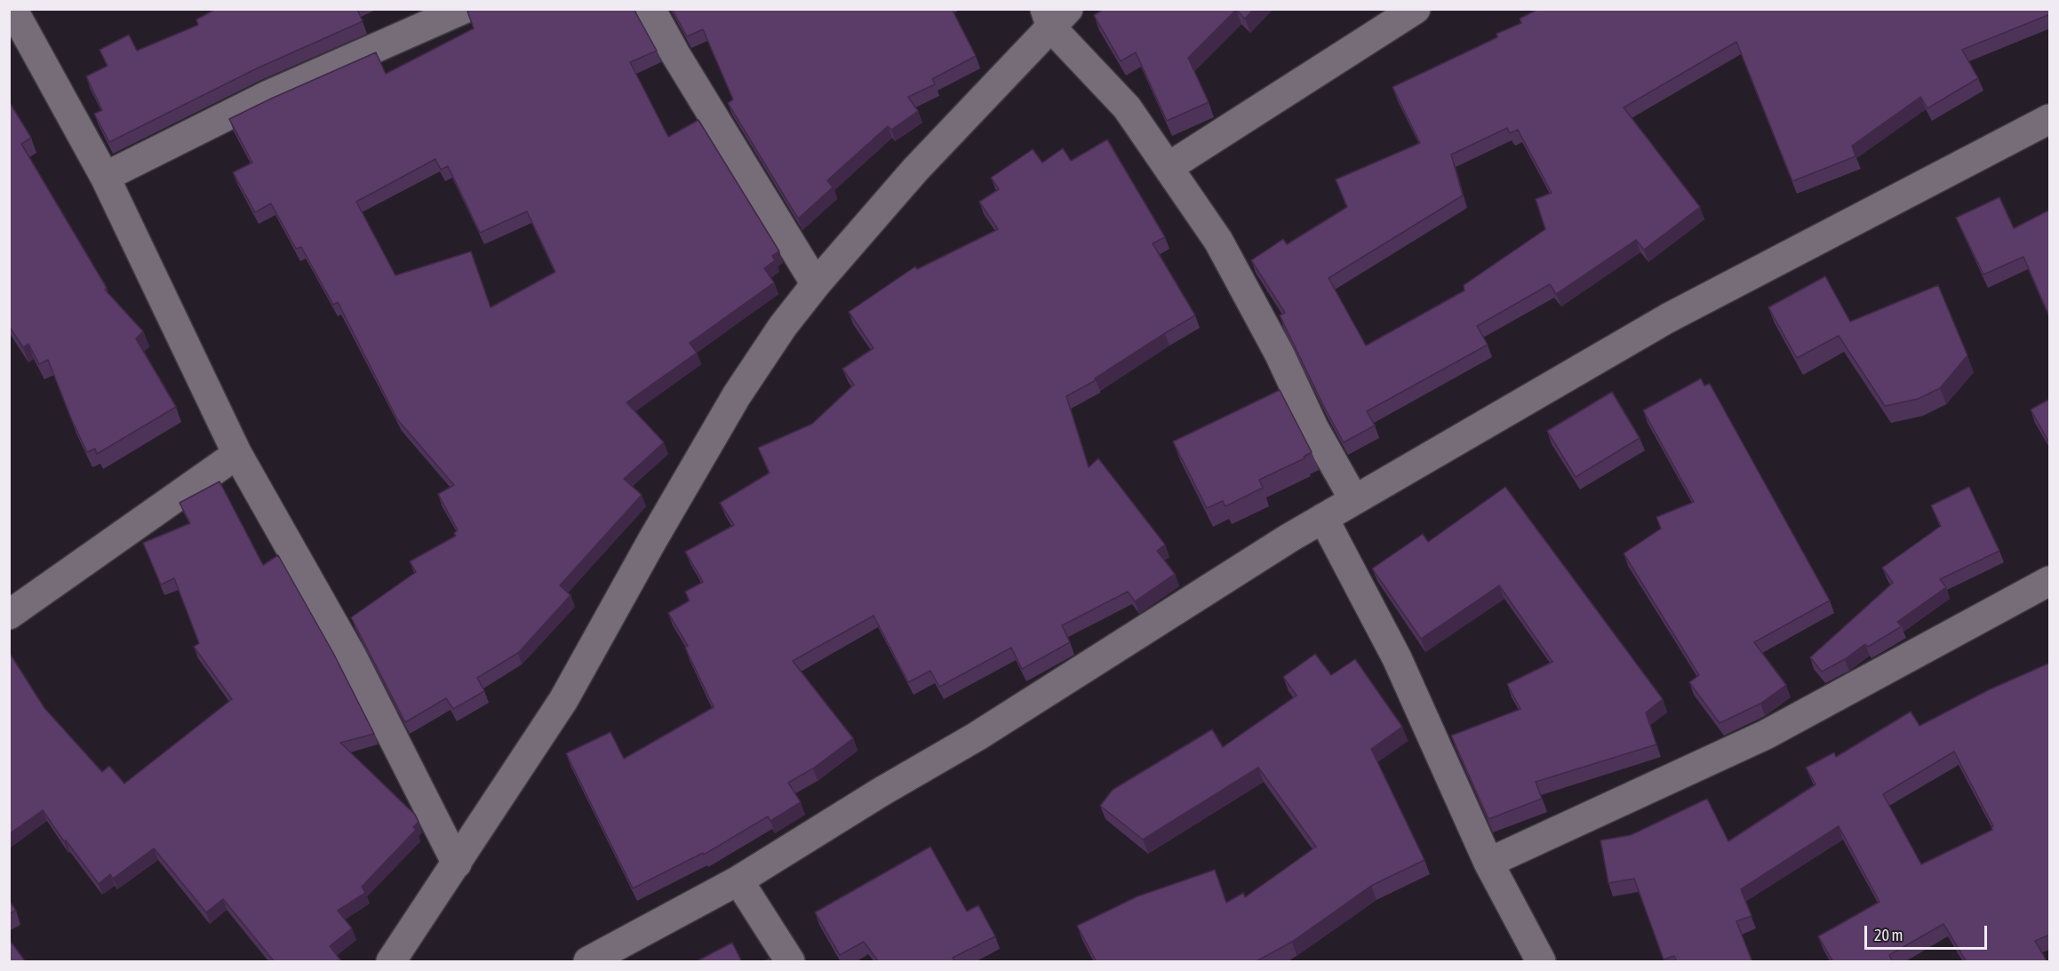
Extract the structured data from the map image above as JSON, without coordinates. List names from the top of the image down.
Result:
{
  "scale_bar": "20 m"
}
